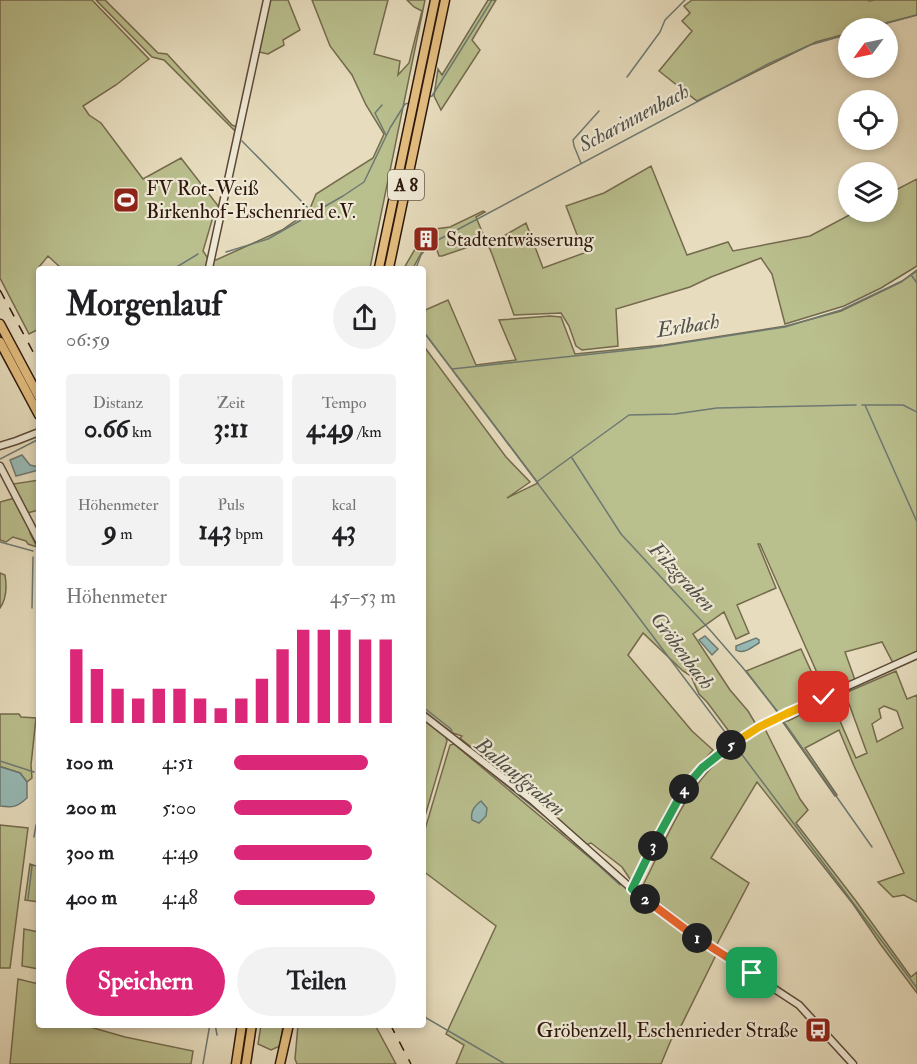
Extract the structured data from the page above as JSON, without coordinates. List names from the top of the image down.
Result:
{
  "streets": {
    "highway": ["A 8"]
  },
  "water": [
    "Scharinnenbach",
    "Erlbach",
    "Filzgraben",
    "Gröbenbach",
    "Ballaufgraben"
  ],
  "places": {
    "sports": ["FV Rot-Weiß Birkenhof-Eschenried e.V."],
    "building": ["Stadtentwässerung"],
    "bus stop": ["Gröbenzell, Eschenrieder Straße"]
  },
  "north": "bottom left",
  "page": {
    "heading": ["Morgenlauf", "06:59"],
    "stats": [
      ["Distanz", "0.66 km"],
      ["Zeit", "3:11"],
      ["Tempo", "4:49 /km"],
      ["Höhenmeter", "9 m"],
      ["Puls", "143 bpm"],
      ["kcal", "43"]
    ],
    "chart": ["Höhenmeter", "45–53 m"],
    "pins": [
      "5",
      "4",
      "3",
      "2",
      "1"
    ],
    "list": [
      {
        "name": "100 m",
        "note": "4:51"
      },
      {
        "name": "200 m",
        "note": "5:00"
      },
      {
        "name": "300 m",
        "note": "4:49"
      },
      {
        "name": "400 m",
        "note": "4:48"
      }
    ],
    "buttons": ["Speichern", "Teilen"]
  }
}
